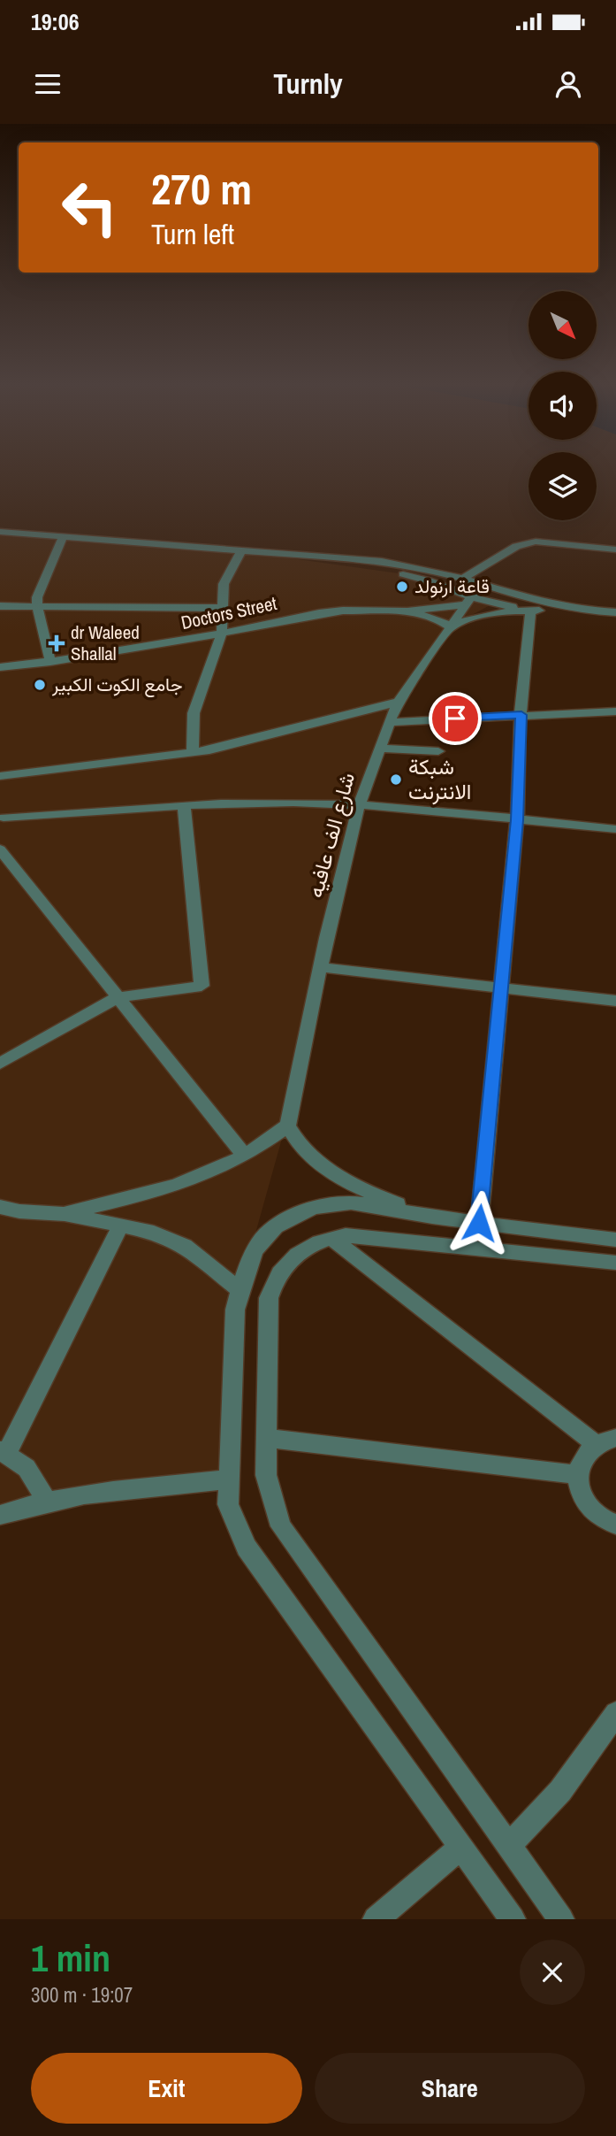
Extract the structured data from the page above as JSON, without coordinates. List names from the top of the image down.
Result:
{
  "streets": {
    "street": ["Doctors Street", "شارع الف عافيه"]
  },
  "crossings": [
    ["Doctors Street", "شارع الف عافيه"]
  ],
  "places": {
    "other": ["قاعة ارنولد", "جامع الكوت الكبير", "شبكة الانترنت"],
    "health": ["dr Waleed Shallal"]
  },
  "north": "bottom right",
  "page": {
    "status": "19:06",
    "header": "Turnly",
    "turn": ["270 m", "Turn left"],
    "heading": ["1 min", "300 m · 19:07"],
    "buttons": ["Exit", "Share"]
  }
}
